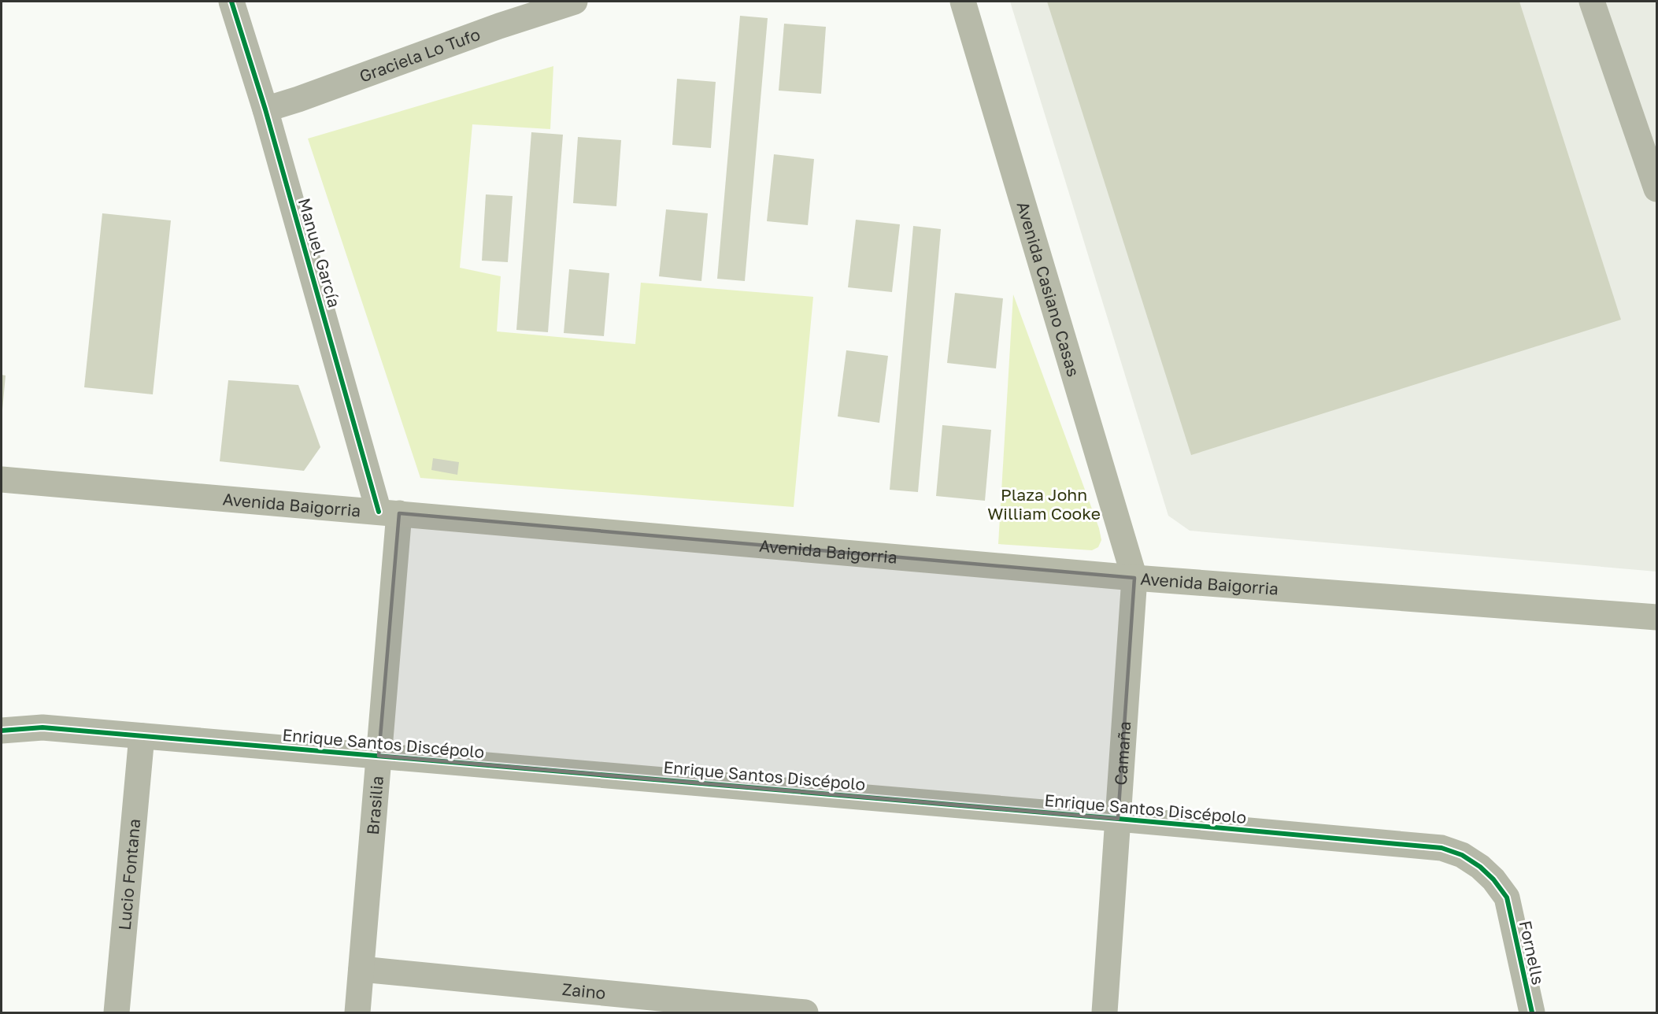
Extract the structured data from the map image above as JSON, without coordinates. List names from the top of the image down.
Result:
{
  "streets": {
    "main road": ["Avenida Casiano Casas", "Avenida Baigorria"],
    "street": [
      "Graciela Lo Tufo",
      "Manuel García",
      "Enrique Santos Discépolo",
      "Camaña",
      "Brasilia",
      "Lucio Fontana",
      "Fornells",
      "Zaino"
    ]
  },
  "crossings": [
    ["Graciela Lo Tufo", "Manuel García"],
    ["Manuel García", "Avenida Baigorria"],
    ["Manuel García", "Brasilia"],
    ["Avenida Casiano Casas", "Avenida Baigorria"],
    ["Avenida Casiano Casas", "Camaña"],
    ["Avenida Baigorria", "Camaña"],
    ["Avenida Baigorria", "Brasilia"],
    ["Enrique Santos Discépolo", "Camaña"],
    ["Enrique Santos Discépolo", "Brasilia"],
    ["Enrique Santos Discépolo", "Lucio Fontana"],
    ["Enrique Santos Discépolo", "Fornells"],
    ["Brasilia", "Zaino"]
  ],
  "parks": ["Plaza John William Cooke"]
}
